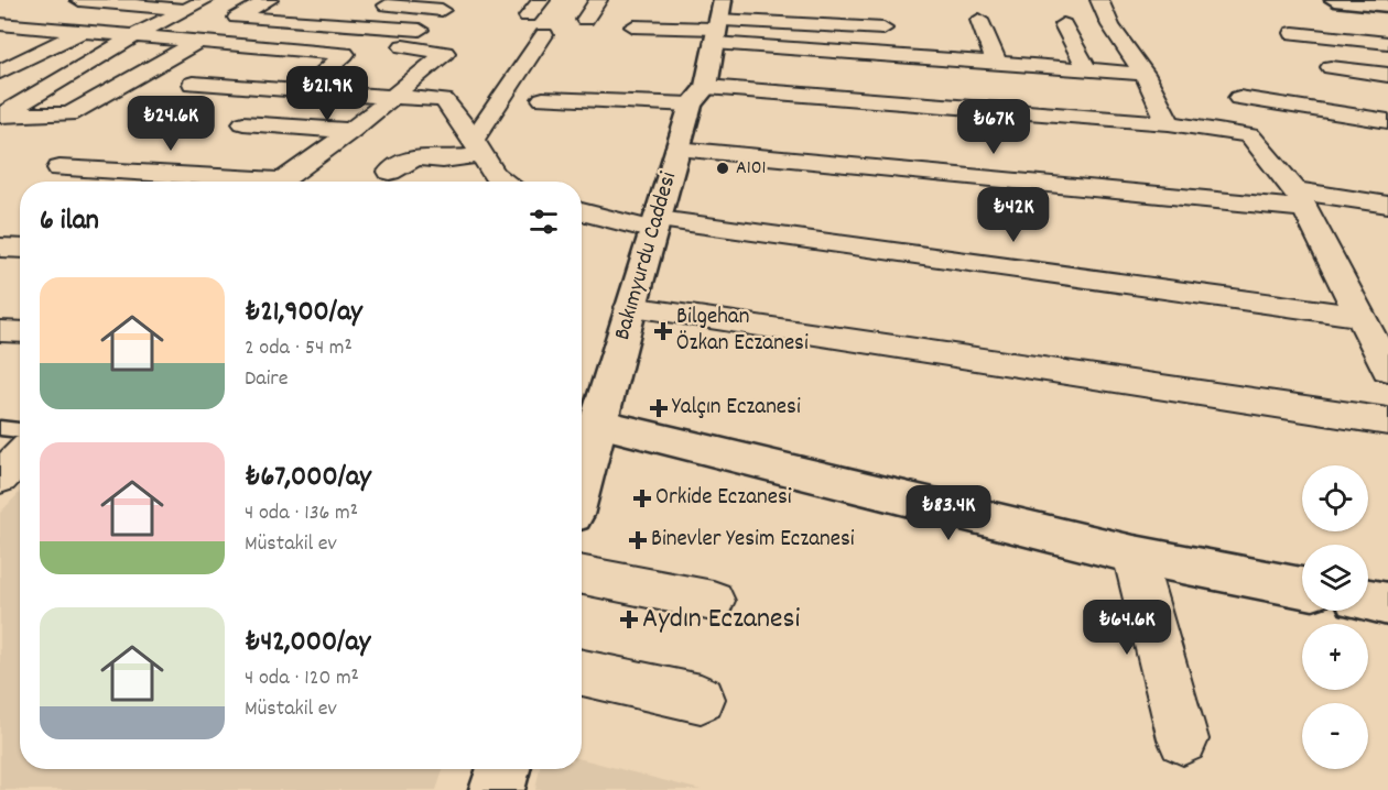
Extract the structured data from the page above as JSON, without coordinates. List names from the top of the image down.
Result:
{
  "streets": {
    "main road": ["Bakımyurdu Caddesi"]
  },
  "places": {
    "other": ["A101"],
    "health": [
      "Bilgehan Özkan Eczanesi",
      "Yalçın Eczanesi",
      "Orkide Eczanesi",
      "Binevler Yesim Eczanesi",
      "Aydın Eczanesi"
    ]
  },
  "page": {
    "price": [
      "₺21.9K",
      "₺24.6K",
      "₺67K",
      "₺42K",
      "₺83.4K",
      "₺64.6K"
    ],
    "heading": "6 ilan",
    "list": [
      {
        "name": "₺21,900/ay",
        "note": "2 oda · 54 m² · Daire"
      },
      {
        "name": "₺67,000/ay",
        "note": "4 oda · 136 m² · Müstakil ev"
      },
      {
        "name": "₺42,000/ay",
        "note": "4 oda · 120 m² · Müstakil ev"
      }
    ],
    "map_buttons": ["+", "−"]
  }
}
